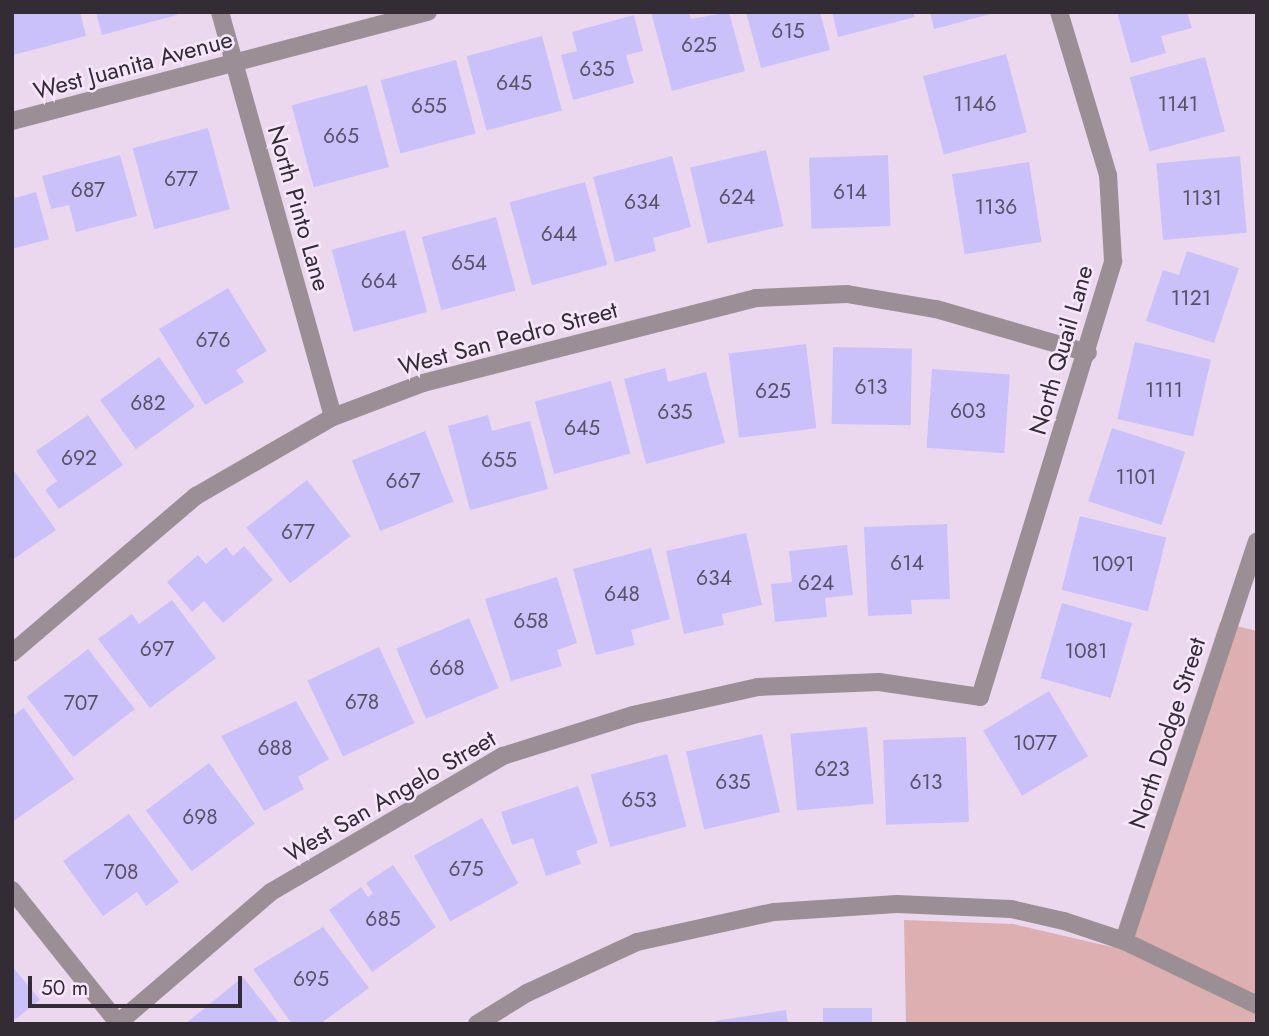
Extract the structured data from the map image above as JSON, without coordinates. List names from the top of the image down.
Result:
{
  "streets": {
    "street": [
      "West Juanita Avenue",
      "North Pinto Lane",
      "West San Pedro Street",
      "North Quail Lane",
      "North Dodge Street",
      "West San Angelo Street"
    ]
  },
  "crossings": [
    ["West Juanita Avenue", "North Pinto Lane"],
    ["North Pinto Lane", "West San Pedro Street"],
    ["West San Pedro Street", "North Quail Lane"],
    ["North Quail Lane", "West San Angelo Street"]
  ],
  "house_numbers": [
    "615",
    "625",
    "635",
    "645",
    "1146",
    "1141",
    "655",
    "665",
    "677",
    "687",
    "614",
    "624",
    "1131",
    "634",
    "1136",
    "644",
    "654",
    "664",
    "1121",
    "676",
    "613",
    "1111",
    "625",
    "682",
    "603",
    "635",
    "645",
    "692",
    "655",
    "1101",
    "667",
    "677",
    "614",
    "1091",
    "634",
    "624",
    "648",
    "658",
    "697",
    "1081",
    "668",
    "678",
    "707",
    "1077",
    "688",
    "623",
    "635",
    "613",
    "653",
    "698",
    "675",
    "708",
    "685",
    "695"
  ],
  "scale_bar": "50 m"
}
